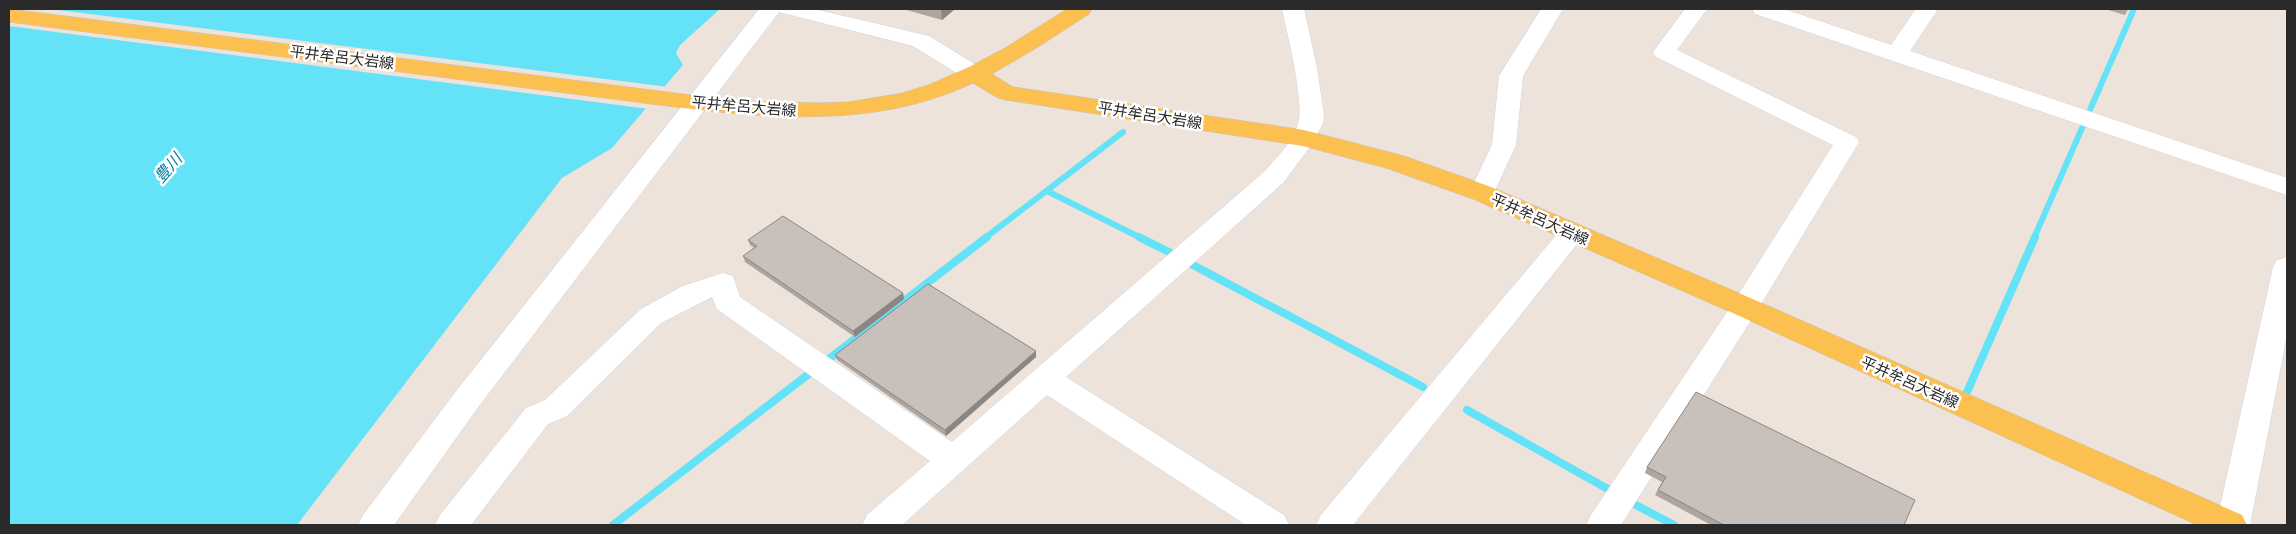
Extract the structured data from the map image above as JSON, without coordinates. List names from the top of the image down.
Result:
{
  "streets": {
    "main road": ["平井牟呂大岩線"]
  },
  "water": ["豊川"]
}
